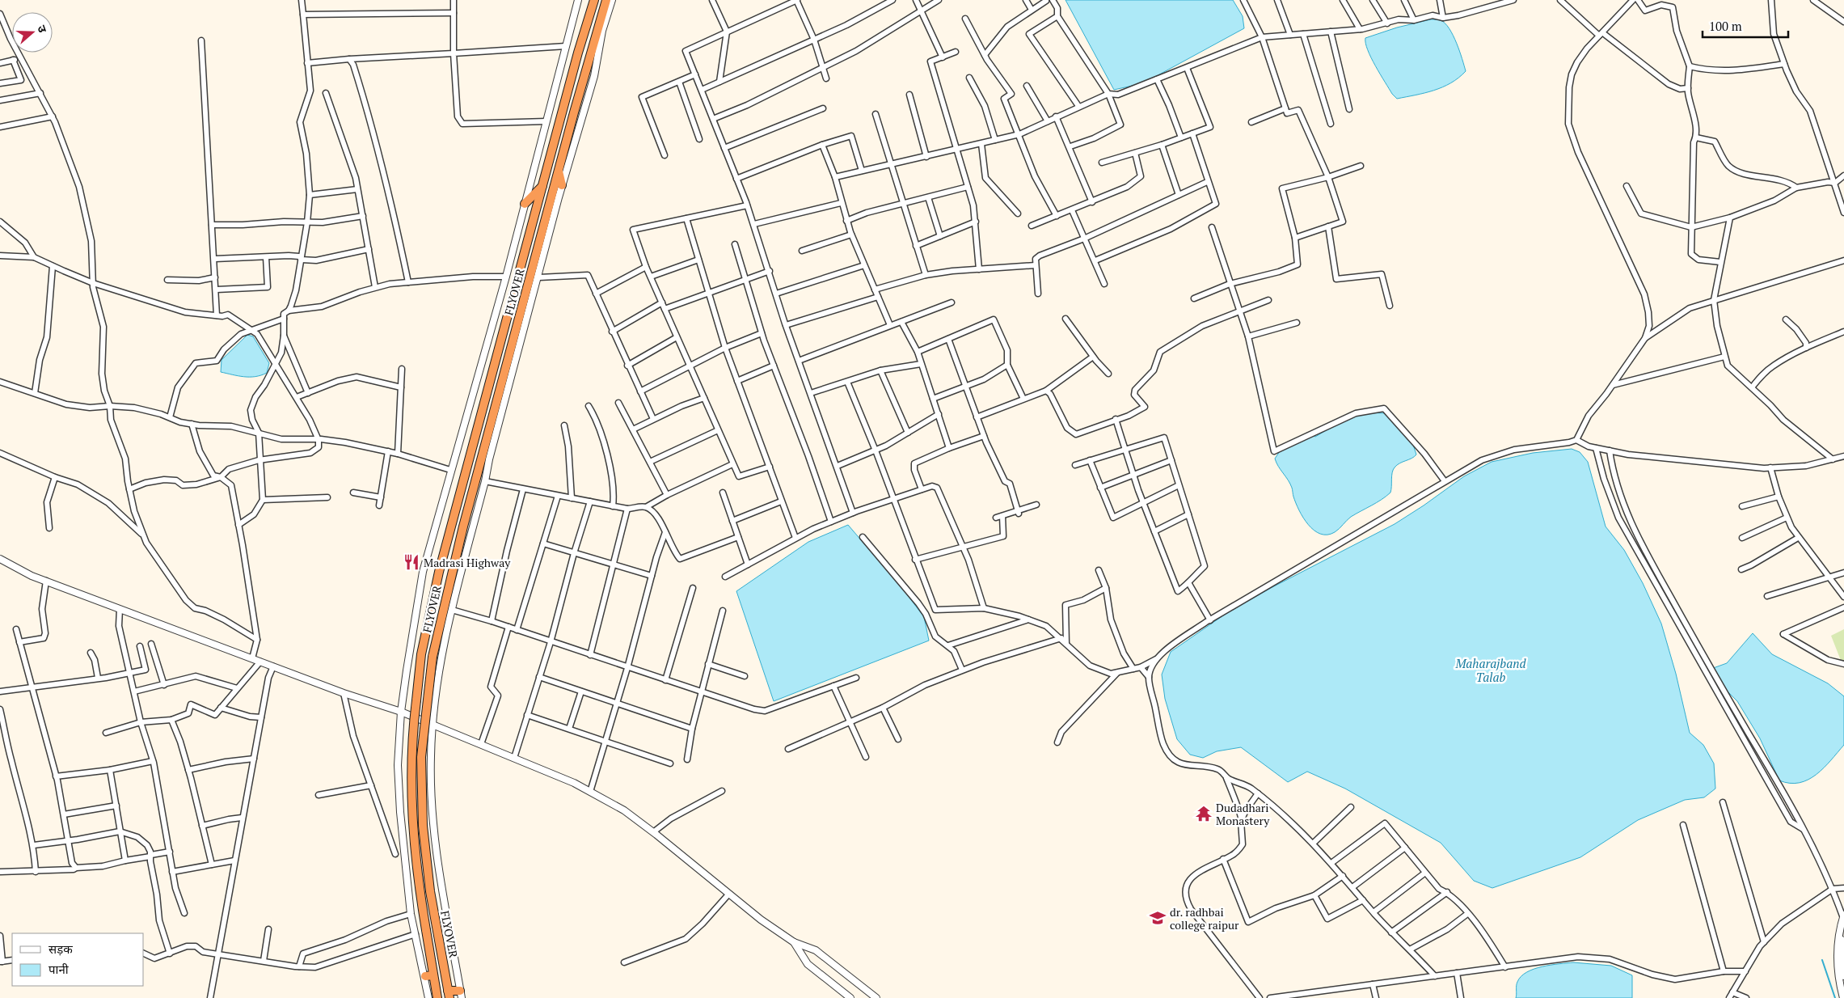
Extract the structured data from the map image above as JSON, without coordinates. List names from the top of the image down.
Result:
{
  "streets": {
    "highway": ["FLYOVER"]
  },
  "water": ["Maharajband Talab"],
  "places": {
    "restaurant": ["Madrasi Highway"],
    "temple": ["Dudadhari Monastery"],
    "school or university": ["dr. radhbai college raipur"]
  },
  "legend": ["सड़क", "पानी"],
  "scale_bar": "100 m",
  "north": "right"
}
